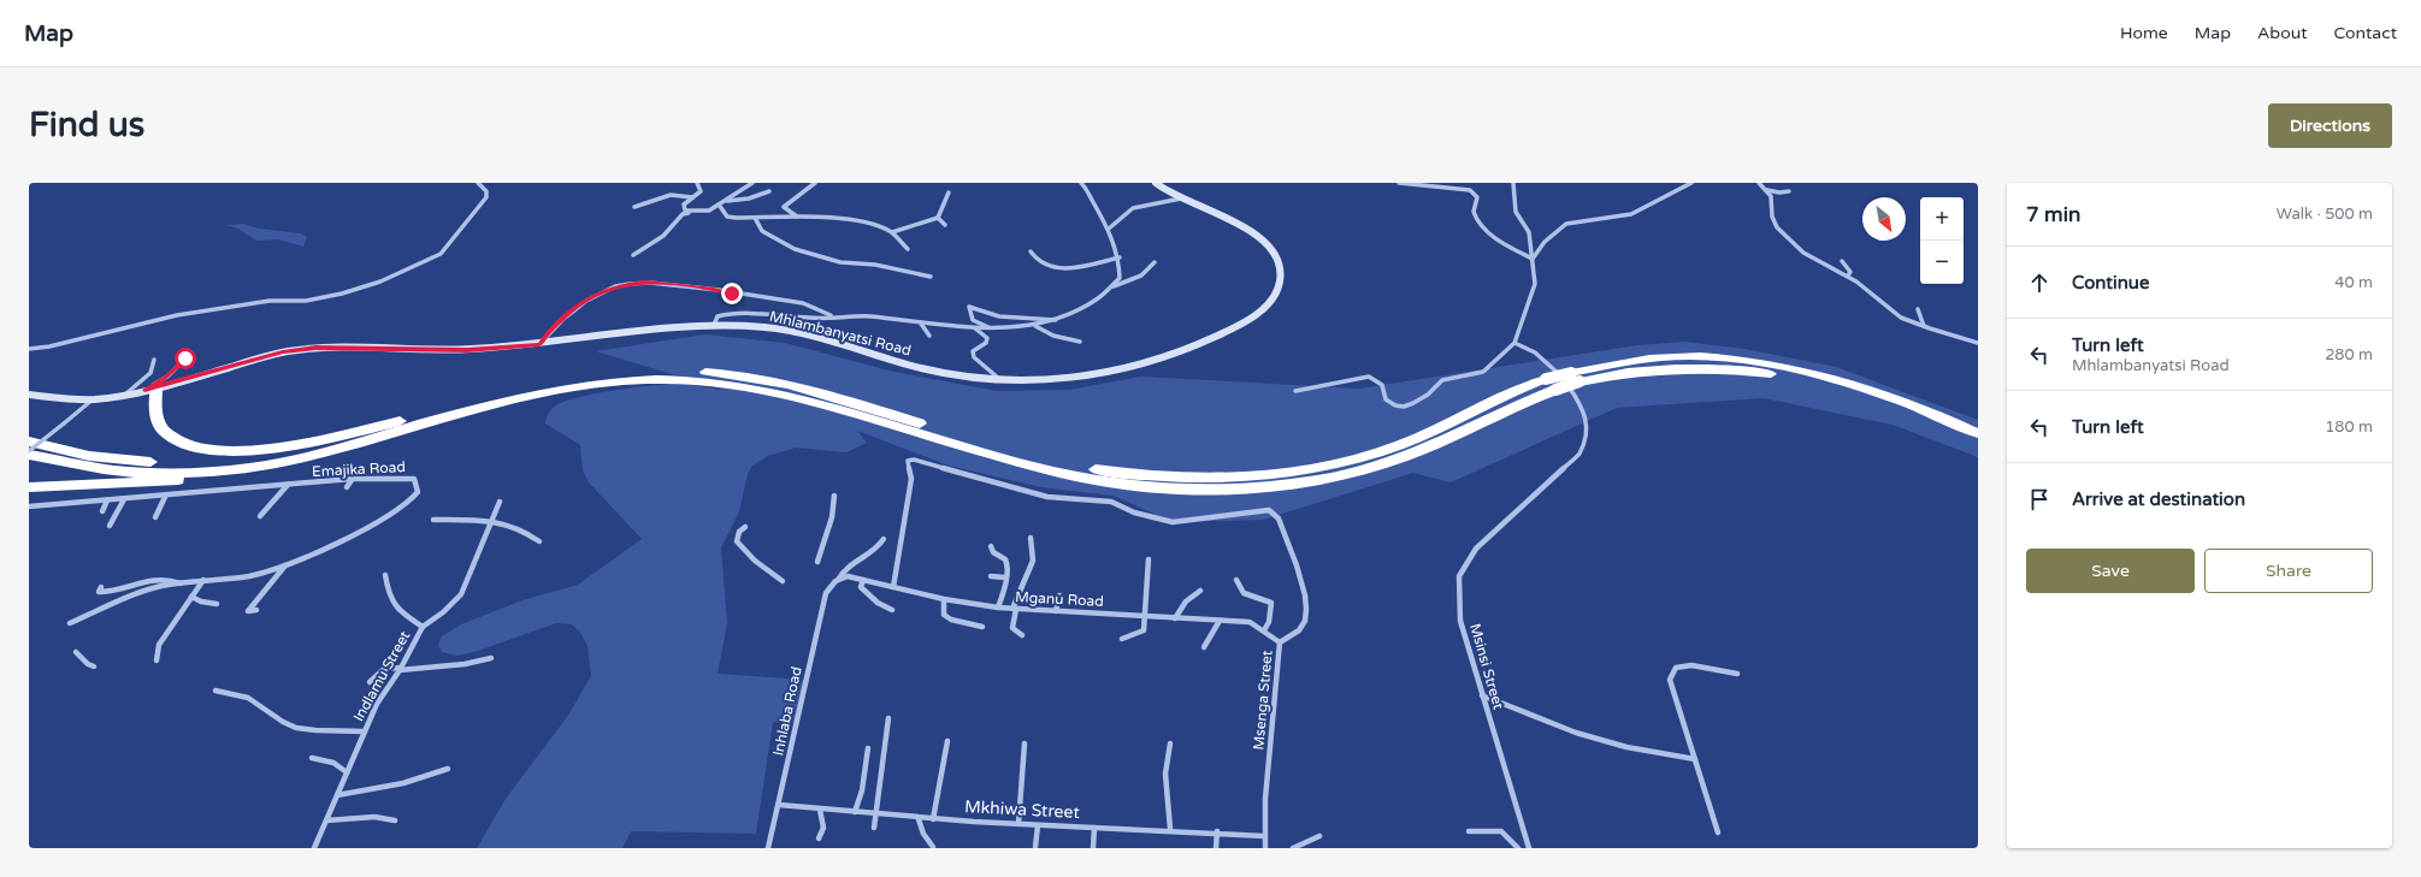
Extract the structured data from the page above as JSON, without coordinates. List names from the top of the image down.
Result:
{
  "streets": {
    "main road": ["Mhlambanyatsi Road"],
    "street": [
      "Emajika Road",
      "Mganu Road",
      "Msinsi Street",
      "Indlamu Street",
      "Msenga Street",
      "Inhlaba Road",
      "Mkhiwa Street"
    ]
  },
  "crossings": [
    ["Mganu Road", "Msenga Street"],
    ["Mganu Road", "Inhlaba Road"],
    ["Msenga Street", "Mkhiwa Street"],
    ["Inhlaba Road", "Mkhiwa Street"]
  ],
  "north": "bottom right",
  "page": {
    "header": "Map",
    "nav": [
      "Home",
      "Map",
      "About",
      "Contact"
    ],
    "buttons": [
      "Directions",
      ["Save", "Share"]
    ],
    "title": "Find us",
    "heading": ["7 min", "Walk · 500 m"],
    "map_buttons": ["+", "−"],
    "list": [
      ["Continue", "40 m"],
      ["Turn left", "Mhlambanyatsi Road", "280 m"],
      ["Turn left", "180 m"],
      "Arrive at destination"
    ]
  }
}
